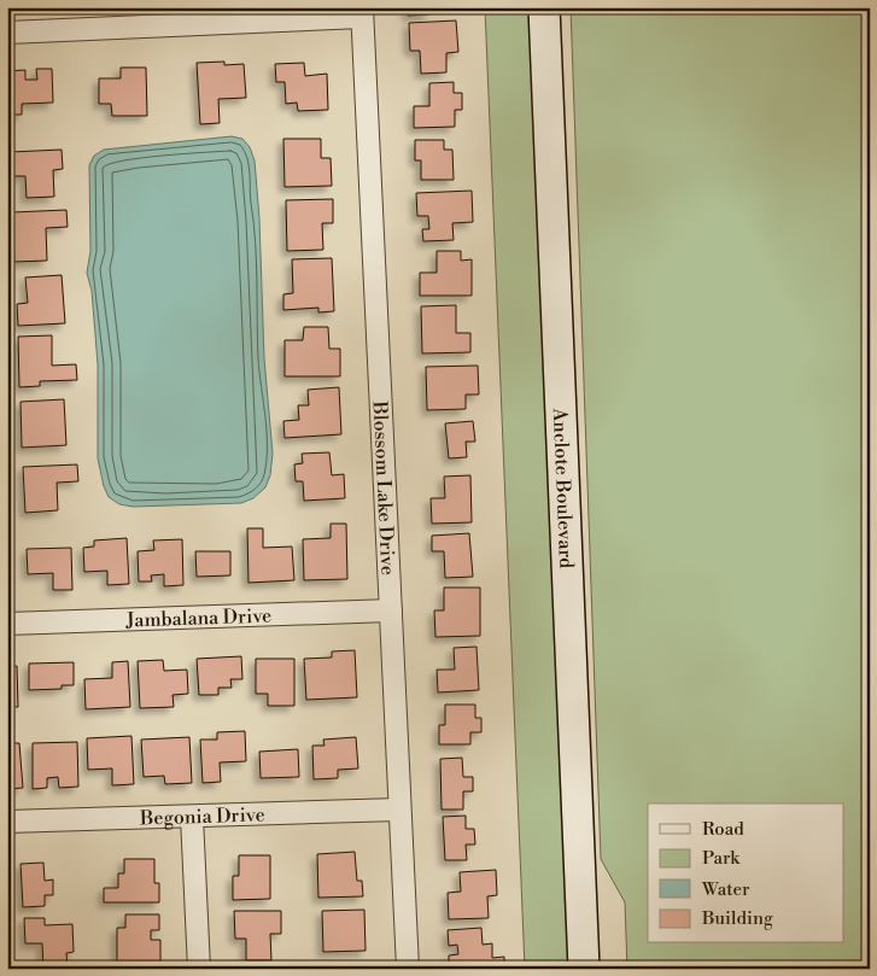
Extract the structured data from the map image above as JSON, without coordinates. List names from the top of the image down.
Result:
{
  "streets": {
    "street": [
      "Anclote Boulevard",
      "Blossom Lake Drive",
      "Jambalana Drive",
      "Begonia Drive"
    ]
  },
  "crossings": [
    ["Blossom Lake Drive", "Jambalana Drive"],
    ["Blossom Lake Drive", "Begonia Drive"]
  ],
  "legend": [
    "Road",
    "Park",
    "Water",
    "Building"
  ]
}
